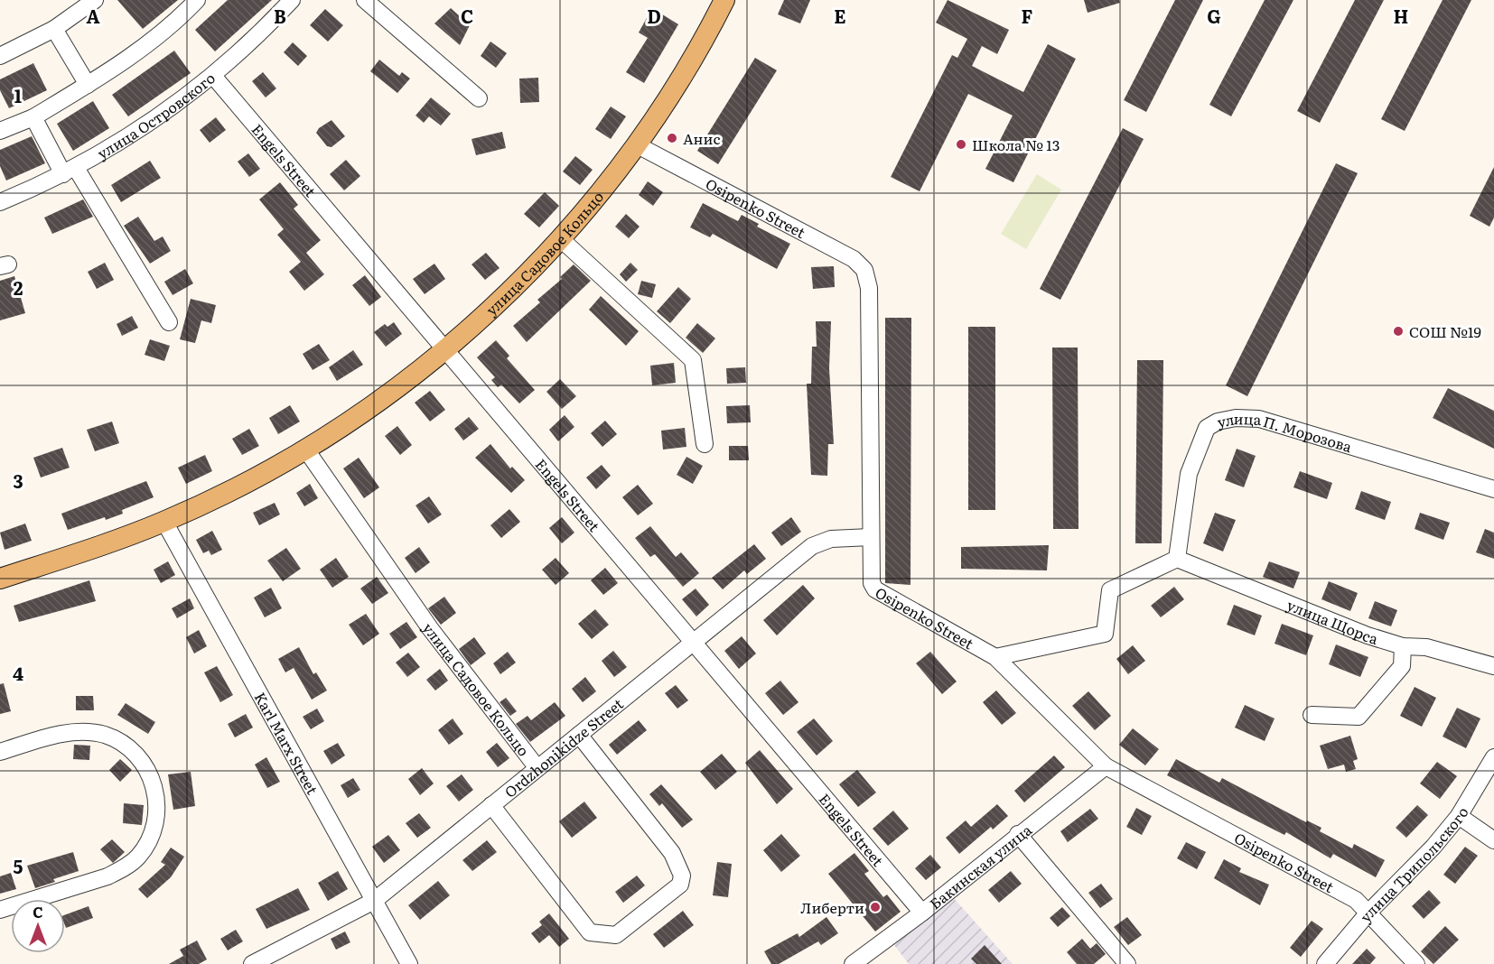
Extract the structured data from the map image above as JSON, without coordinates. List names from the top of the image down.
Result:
{
  "streets": {
    "main road": ["улица Садовое Кольцо"],
    "street": [
      "улица Островского",
      "Engels Street",
      "Osipenko Street",
      "улица П. Морозова",
      "улица Щорса",
      "Karl Marx Street",
      "Ordzhonikidze Street",
      "улица Трипольского",
      "Бакинская улица"
    ]
  },
  "crossings": [
    ["улица Островского", "Engels Street"],
    ["Engels Street", "улица Садовое Кольцо"],
    ["Engels Street", "Ordzhonikidze Street"],
    ["Engels Street", "Бакинская улица"],
    ["Osipenko Street", "улица Садовое Кольцо"],
    ["Osipenko Street", "Ordzhonikidze Street"],
    ["Osipenko Street", "улица Трипольского"],
    ["Osipenko Street", "Бакинская улица"],
    ["улица Садовое Кольцо", "Karl Marx Street"],
    ["улица Садовое Кольцо", "Ordzhonikidze Street"],
    ["улица П. Морозова", "улица Щорса"],
    ["Karl Marx Street", "Ordzhonikidze Street"]
  ],
  "places": [
    "Анис",
    "Школа № 13",
    "СОШ №19",
    "Либерти"
  ],
  "north": "top",
  "grid": {
    "columns": [
      "A",
      "B",
      "C",
      "D",
      "E",
      "F",
      "G",
      "H"
    ],
    "rows": [
      "1",
      "2",
      "3",
      "4",
      "5"
    ]
  }
}
